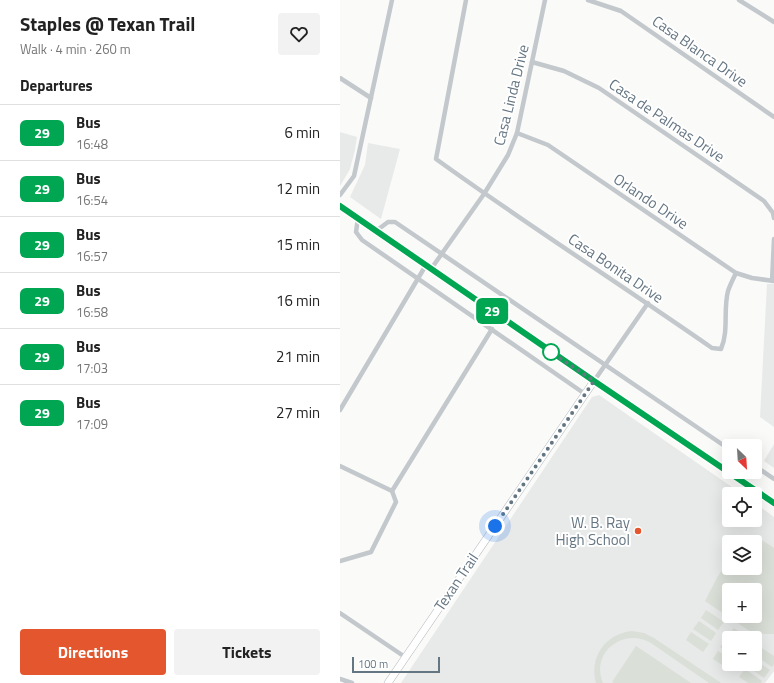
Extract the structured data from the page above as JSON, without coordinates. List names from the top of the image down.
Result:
{
  "streets": {
    "main road": ["Texan Trail"],
    "street": [
      "Casa Blanca Drive",
      "Casa Linda Drive",
      "Casa de Palmas Drive",
      "Orlando Drive",
      "Casa Bonita Drive"
    ]
  },
  "crossings": [
    ["Casa Linda Drive", "Casa de Palmas Drive"],
    ["Casa Linda Drive", "Orlando Drive"],
    ["Casa Linda Drive", "Casa Bonita Drive"],
    ["Orlando Drive", "Casa Bonita Drive"],
    ["Casa Bonita Drive", "Texan Trail"]
  ],
  "places": ["W. B. Ray High School"],
  "lines": ["bus line 29"],
  "scale_bar": "100 m",
  "north": "bottom right",
  "page": {
    "heading": [
      ["Staples @ Texan Trail", "Walk · 4 min · 260 m"],
      "Departures"
    ],
    "on_map": "29",
    "list": [
      {
        "mark": "29",
        "name": "Bus",
        "note": "16:48",
        "value": "6 min"
      },
      {
        "mark": "29",
        "name": "Bus",
        "note": "16:54",
        "value": "12 min"
      },
      {
        "mark": "29",
        "name": "Bus",
        "note": "16:57",
        "value": "15 min"
      },
      {
        "mark": "29",
        "name": "Bus",
        "note": "16:58",
        "value": "16 min"
      },
      {
        "mark": "29",
        "name": "Bus",
        "note": "17:03",
        "value": "21 min"
      },
      {
        "mark": "29",
        "name": "Bus",
        "note": "17:09",
        "value": "27 min"
      }
    ],
    "map_buttons": ["+", "−"],
    "buttons": ["Directions", "Tickets"],
    "scale": "100 m"
  }
}
